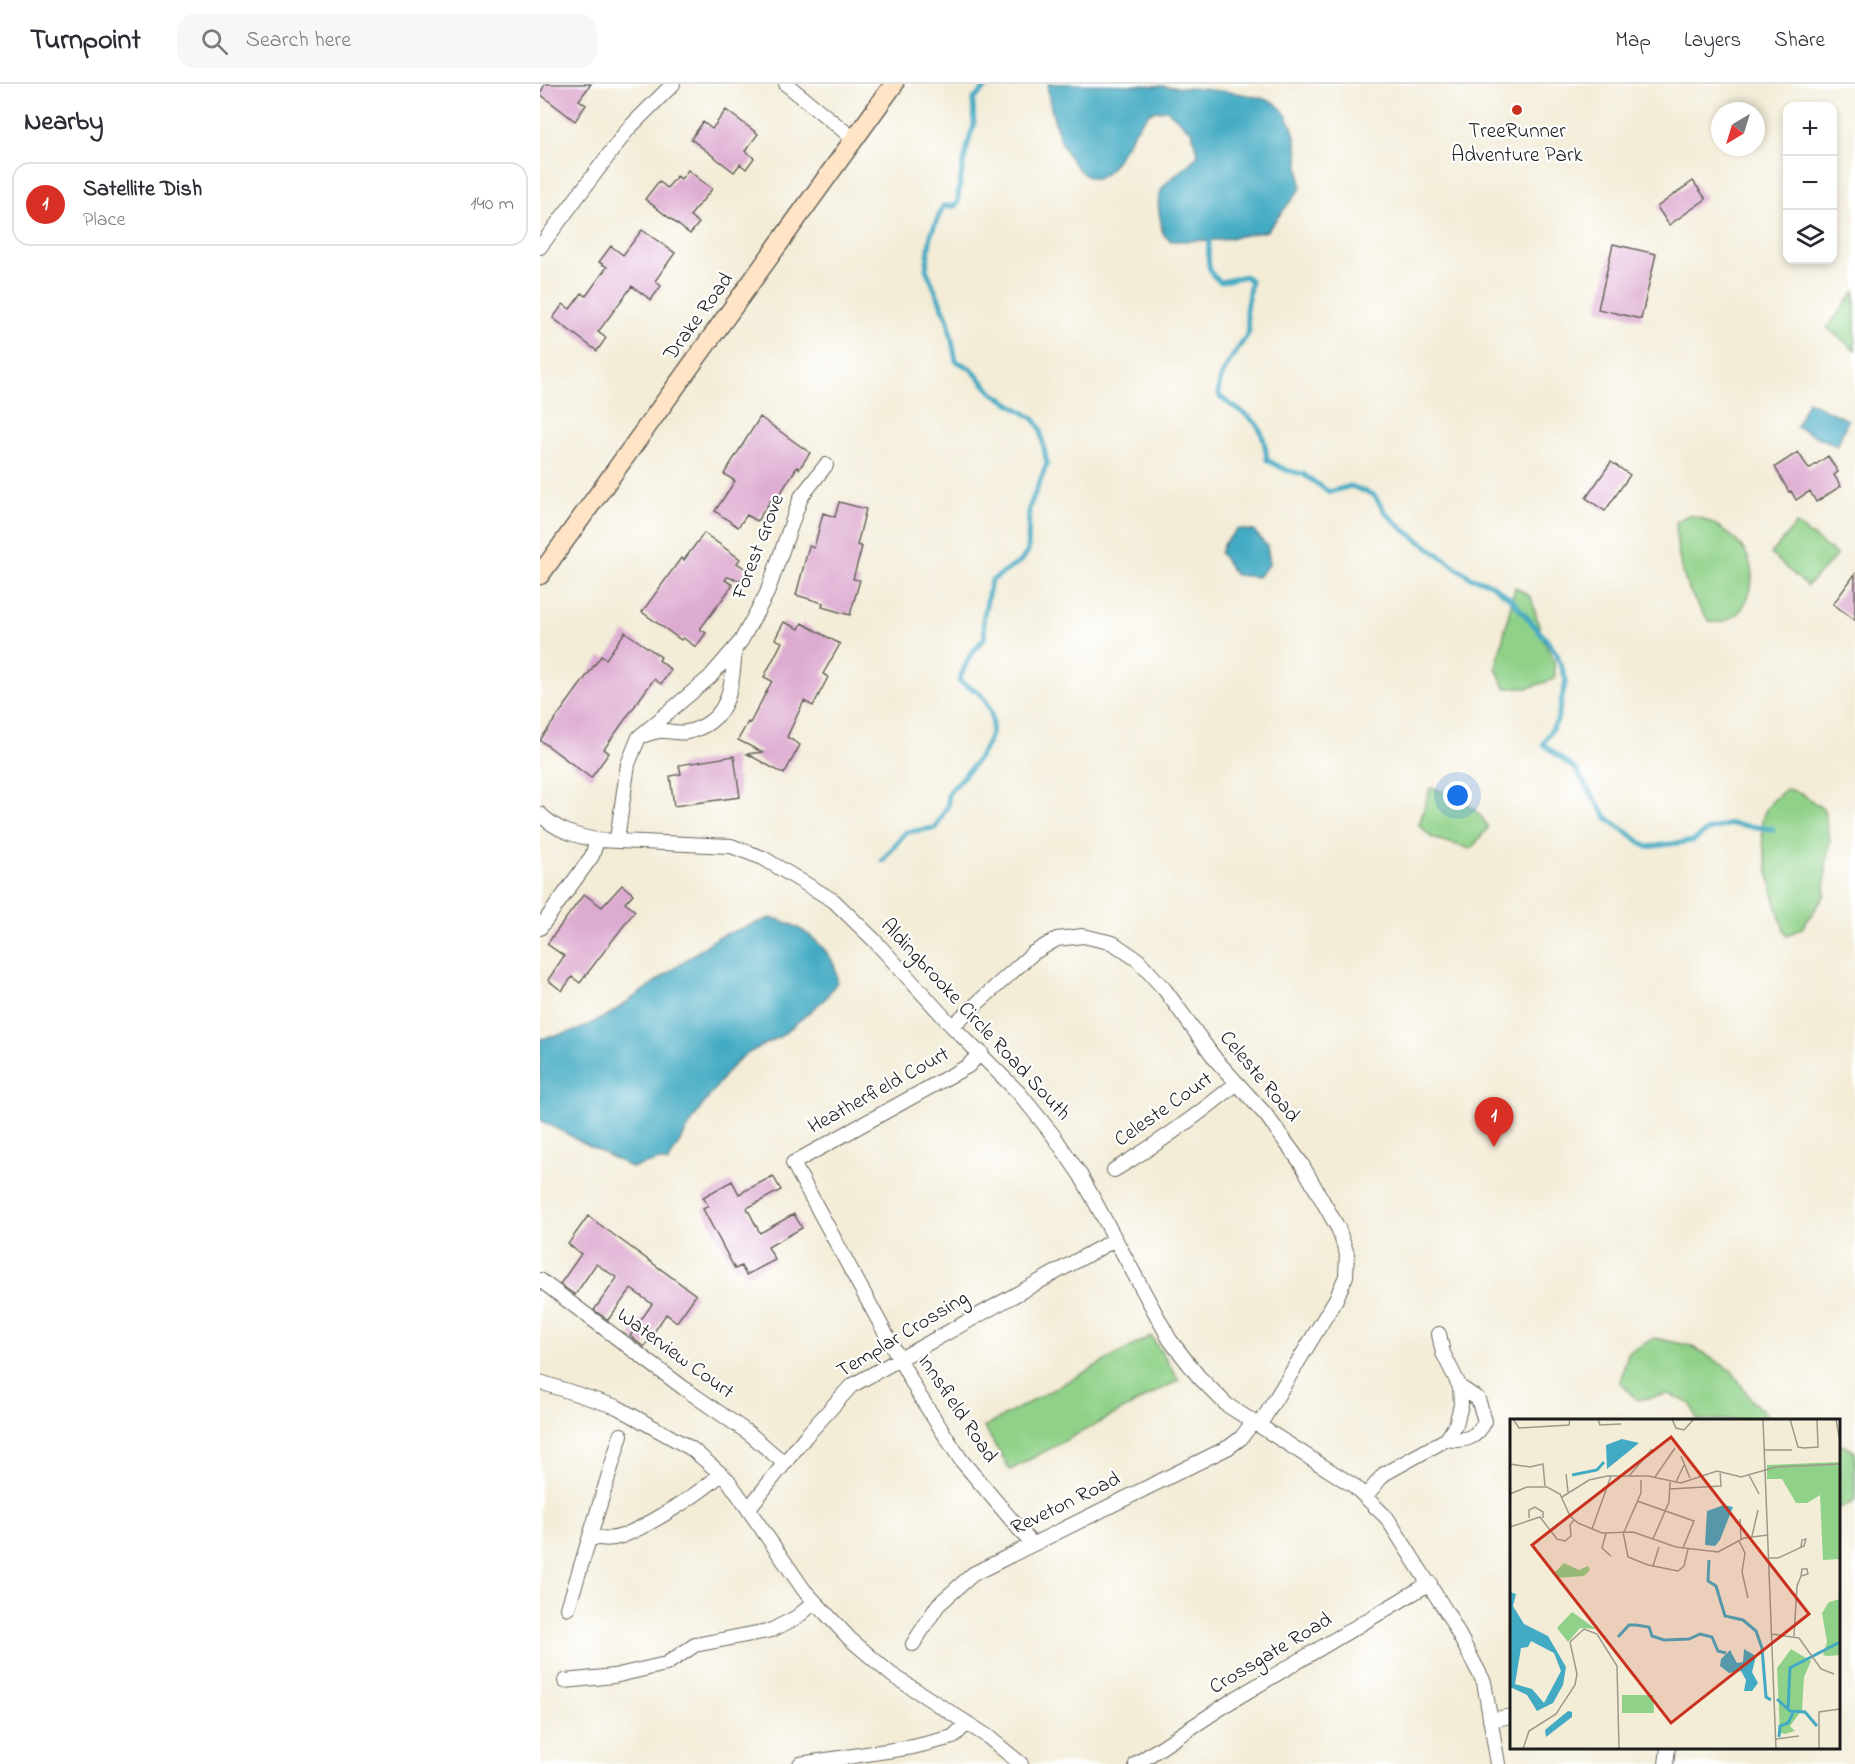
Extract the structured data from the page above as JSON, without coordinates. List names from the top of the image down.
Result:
{
  "streets": {
    "street": [
      "Drake Road",
      "Forest Grove",
      "Aldingbrooke Circle Road South",
      "Celeste Road",
      "Heatherfield Court",
      "Celeste Court",
      "Templar Crossing",
      "Waterview Court",
      "Innsfield Road",
      "Reveton Road",
      "Crossgate Road"
    ]
  },
  "crossings": [
    ["Forest Grove", "Aldingbrooke Circle Road South"],
    ["Aldingbrooke Circle Road South", "Celeste Road"],
    ["Aldingbrooke Circle Road South", "Heatherfield Court"],
    ["Aldingbrooke Circle Road South", "Templar Crossing"],
    ["Aldingbrooke Circle Road South", "Reveton Road"],
    ["Aldingbrooke Circle Road South", "Crossgate Road"],
    ["Celeste Road", "Celeste Court"],
    ["Celeste Road", "Reveton Road"],
    ["Heatherfield Court", "Innsfield Road"],
    ["Templar Crossing", "Waterview Court"],
    ["Templar Crossing", "Innsfield Road"],
    ["Innsfield Road", "Reveton Road"]
  ],
  "places": ["TreeRunner Adventure Park"],
  "north": "bottom left",
  "page": {
    "header": "Turnpoint",
    "search": "Search here",
    "nav": ["Map", "Layers", "Share"],
    "heading": "Nearby",
    "map_buttons": ["+", "−"],
    "list": [
      {
        "mark": "1",
        "name": "Satellite Dish",
        "note": "Place",
        "value": "140 m"
      }
    ],
    "pins": "1"
  }
}
